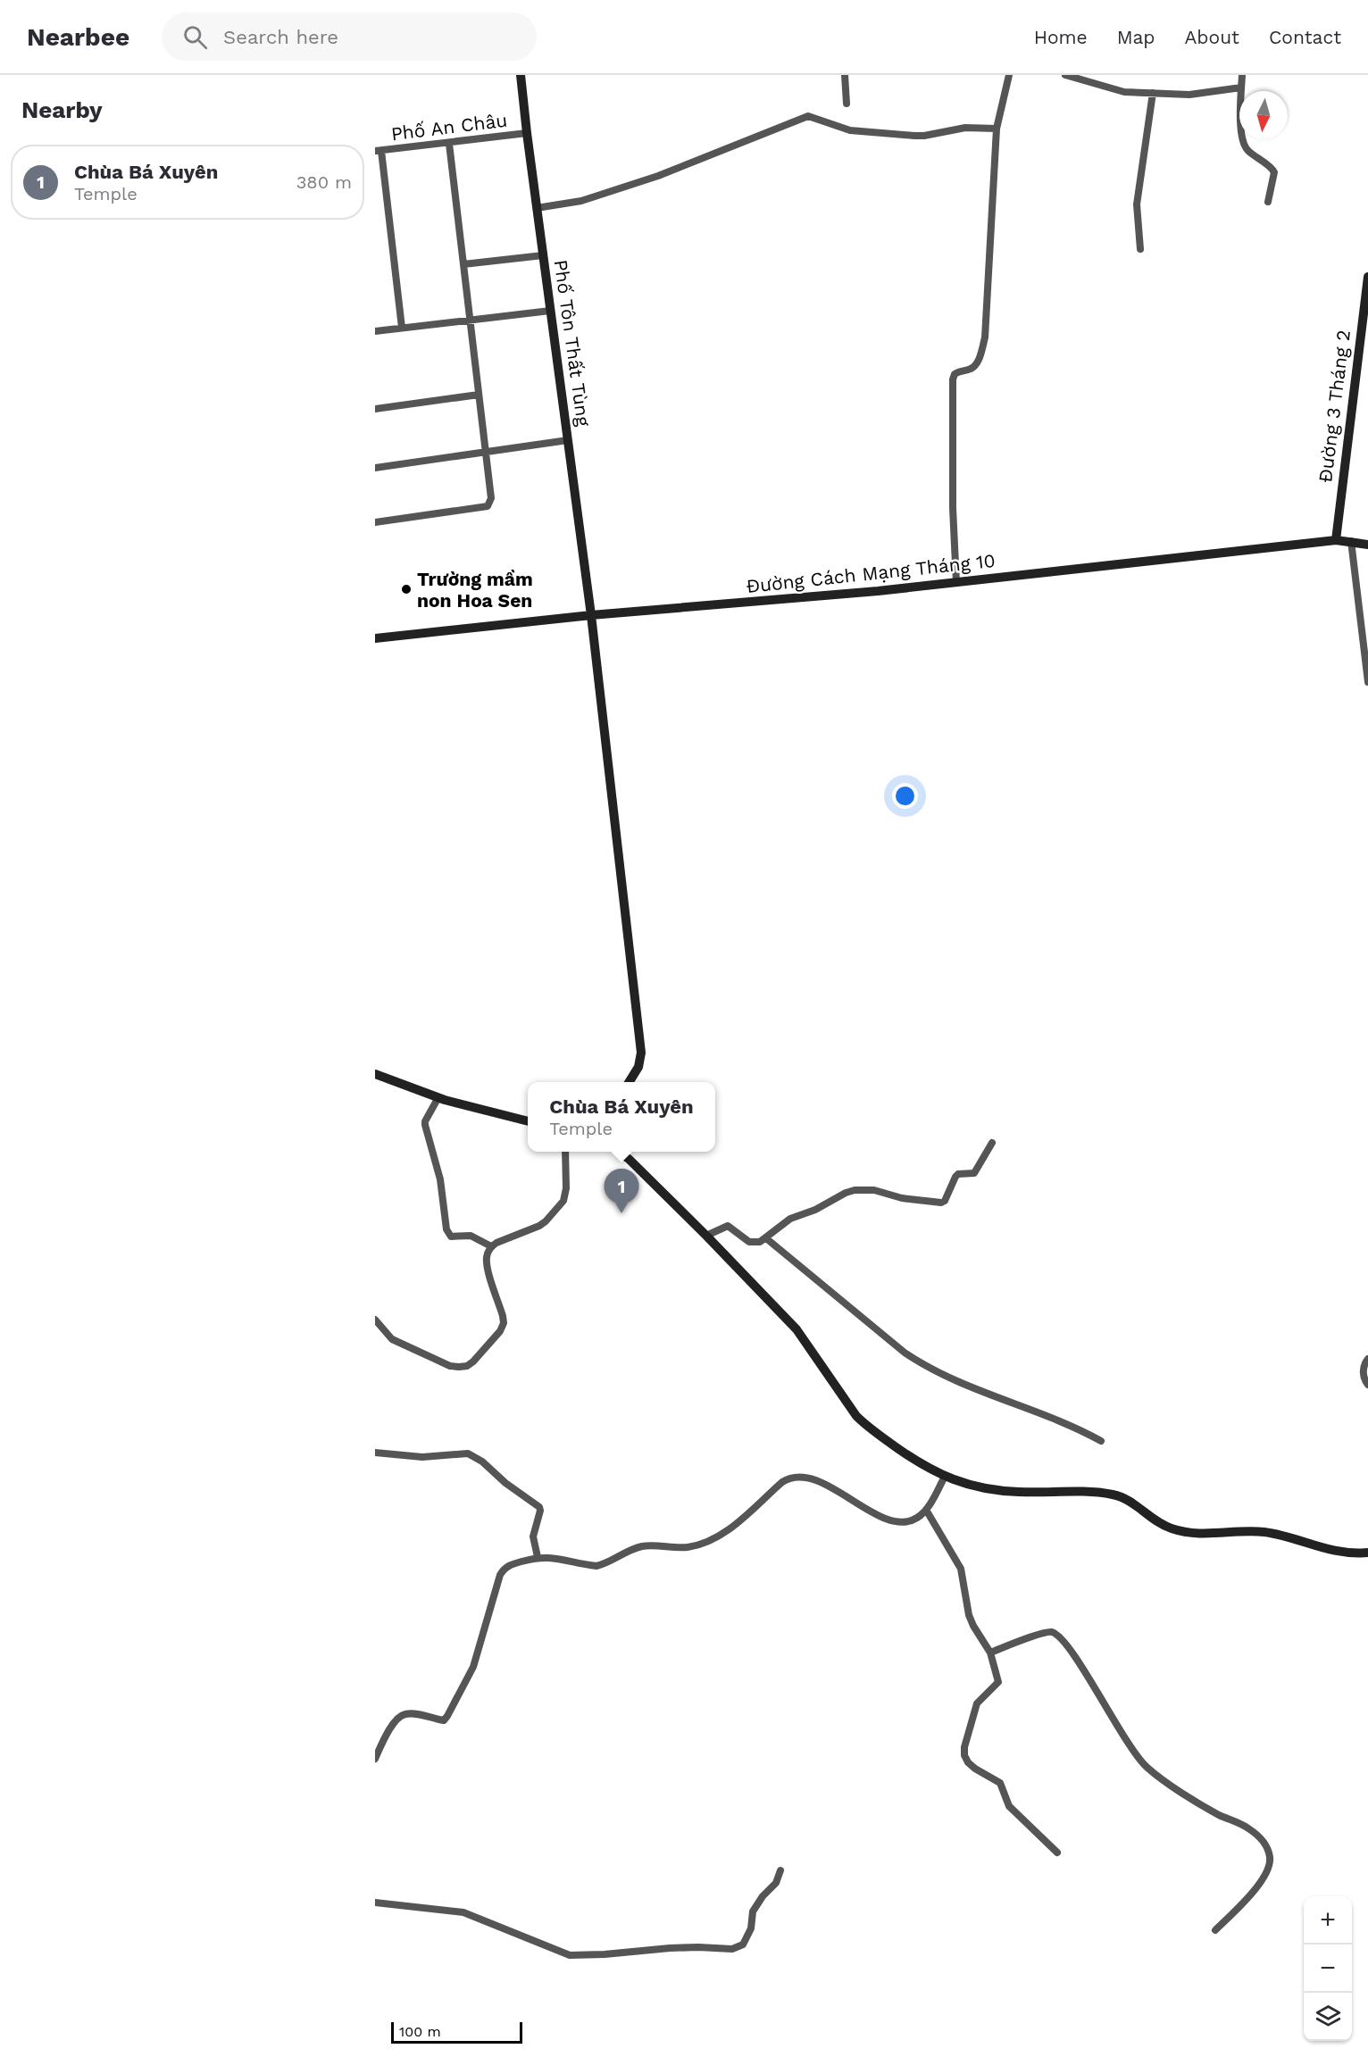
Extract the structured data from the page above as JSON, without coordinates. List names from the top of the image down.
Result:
{
  "streets": {
    "street": [
      "Phố An Châu",
      "Phố Tôn Thất Tùng",
      "Đường 3 Tháng 2",
      "Đường Cách Mạng Tháng 10"
    ]
  },
  "crossings": [
    ["Phố An Châu", "Phố Tôn Thất Tùng"],
    ["Phố Tôn Thất Tùng", "Đường Cách Mạng Tháng 10"],
    ["Đường 3 Tháng 2", "Đường Cách Mạng Tháng 10"]
  ],
  "places": ["Trường mầm non Hoa Sen"],
  "scale_bar": "100 m",
  "north": "bottom",
  "page": {
    "header": "Nearbee",
    "search": "Search here",
    "nav": [
      "Home",
      "Map",
      "About",
      "Contact"
    ],
    "heading": "Nearby",
    "list": [
      {
        "mark": "1",
        "name": "Chùa Bá Xuyên",
        "note": "Temple",
        "value": "380 m"
      }
    ],
    "popup": ["Chùa Bá Xuyên", "Temple"],
    "pins": "1",
    "map_buttons": ["+", "−"],
    "scale": "100 m"
  }
}
